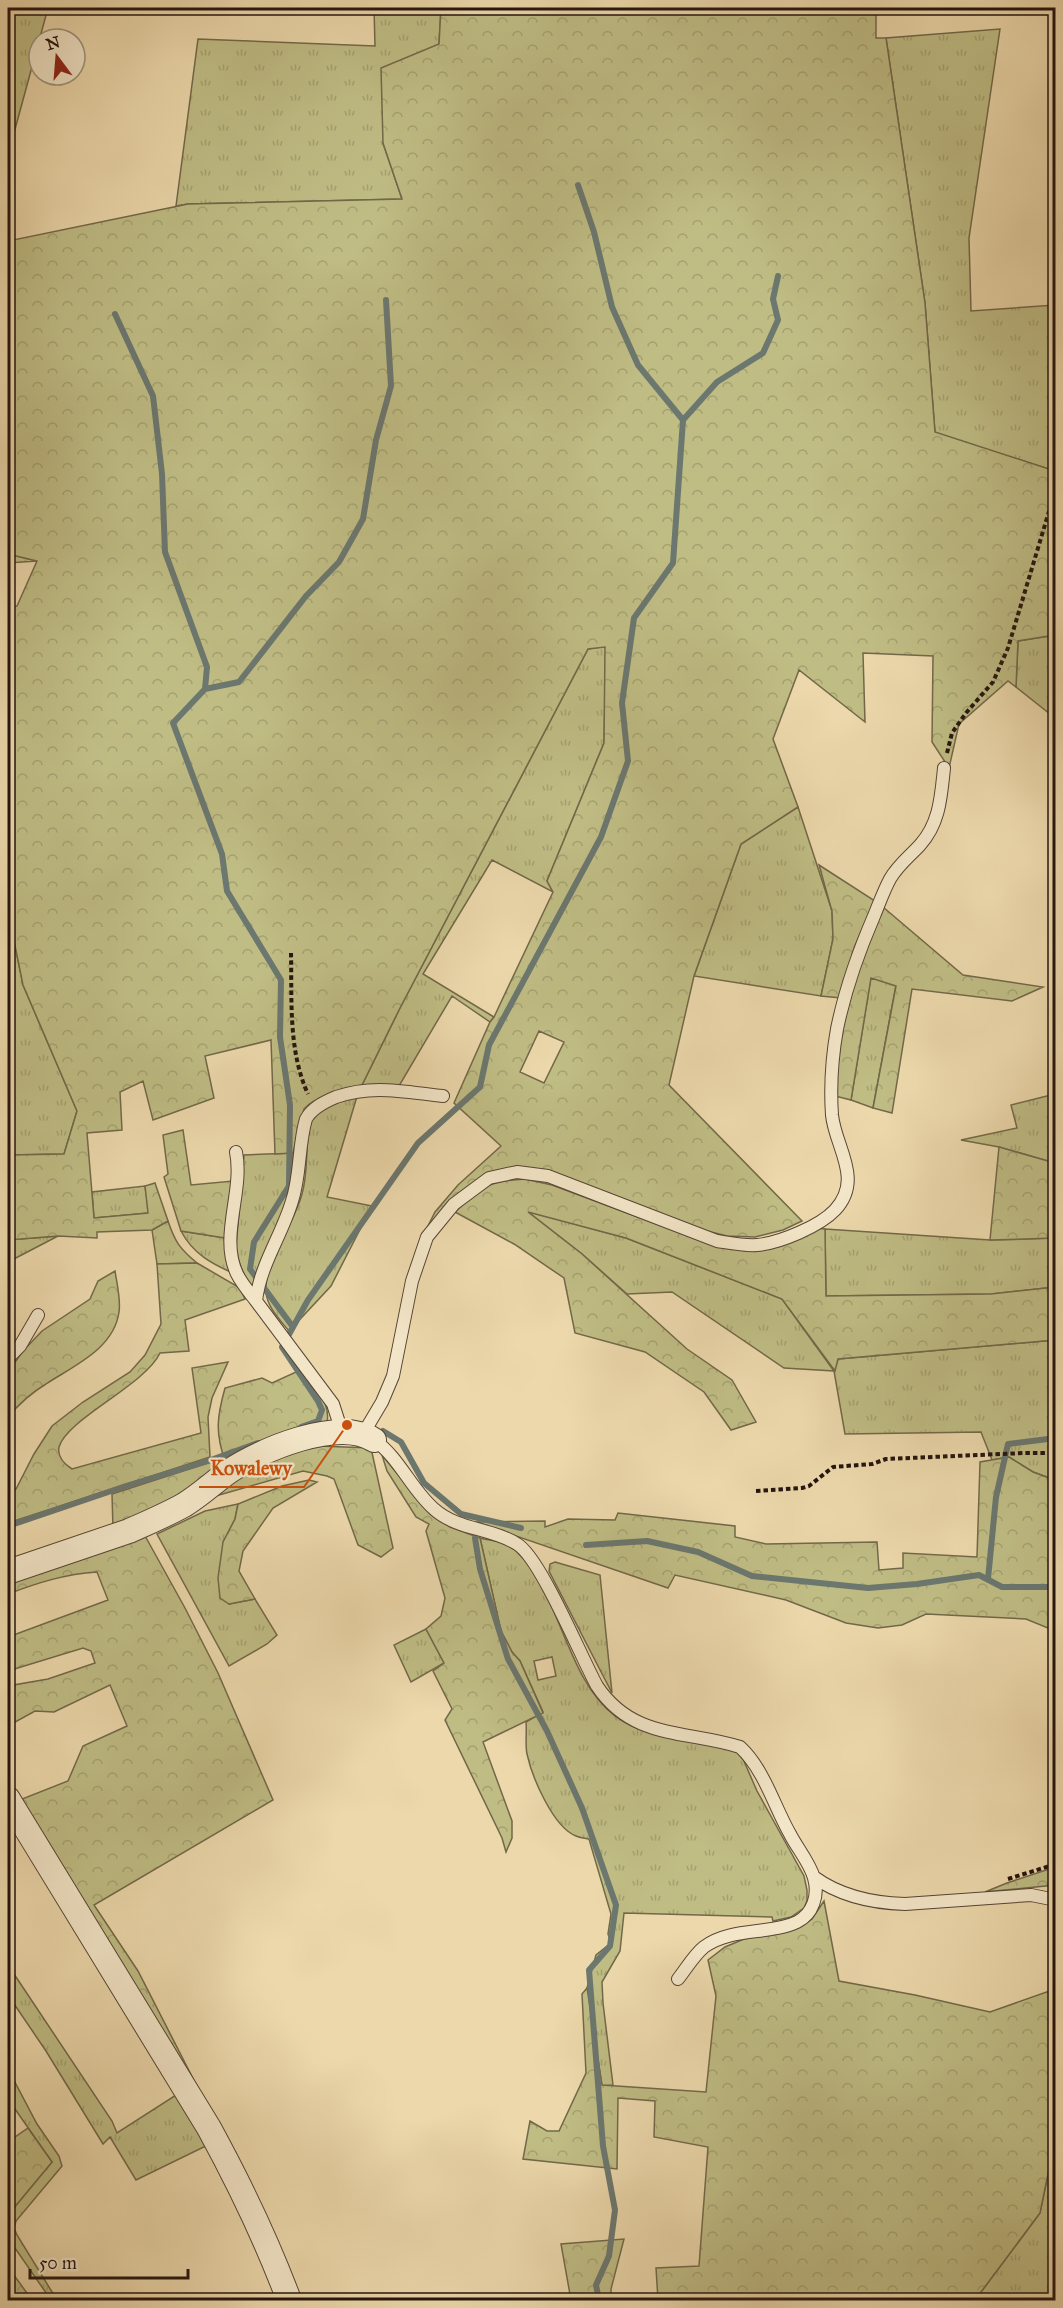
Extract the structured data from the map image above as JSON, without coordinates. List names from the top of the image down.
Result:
{
  "places": ["Kowalewy"],
  "scale_bar": "50 m",
  "north": "top"
}
